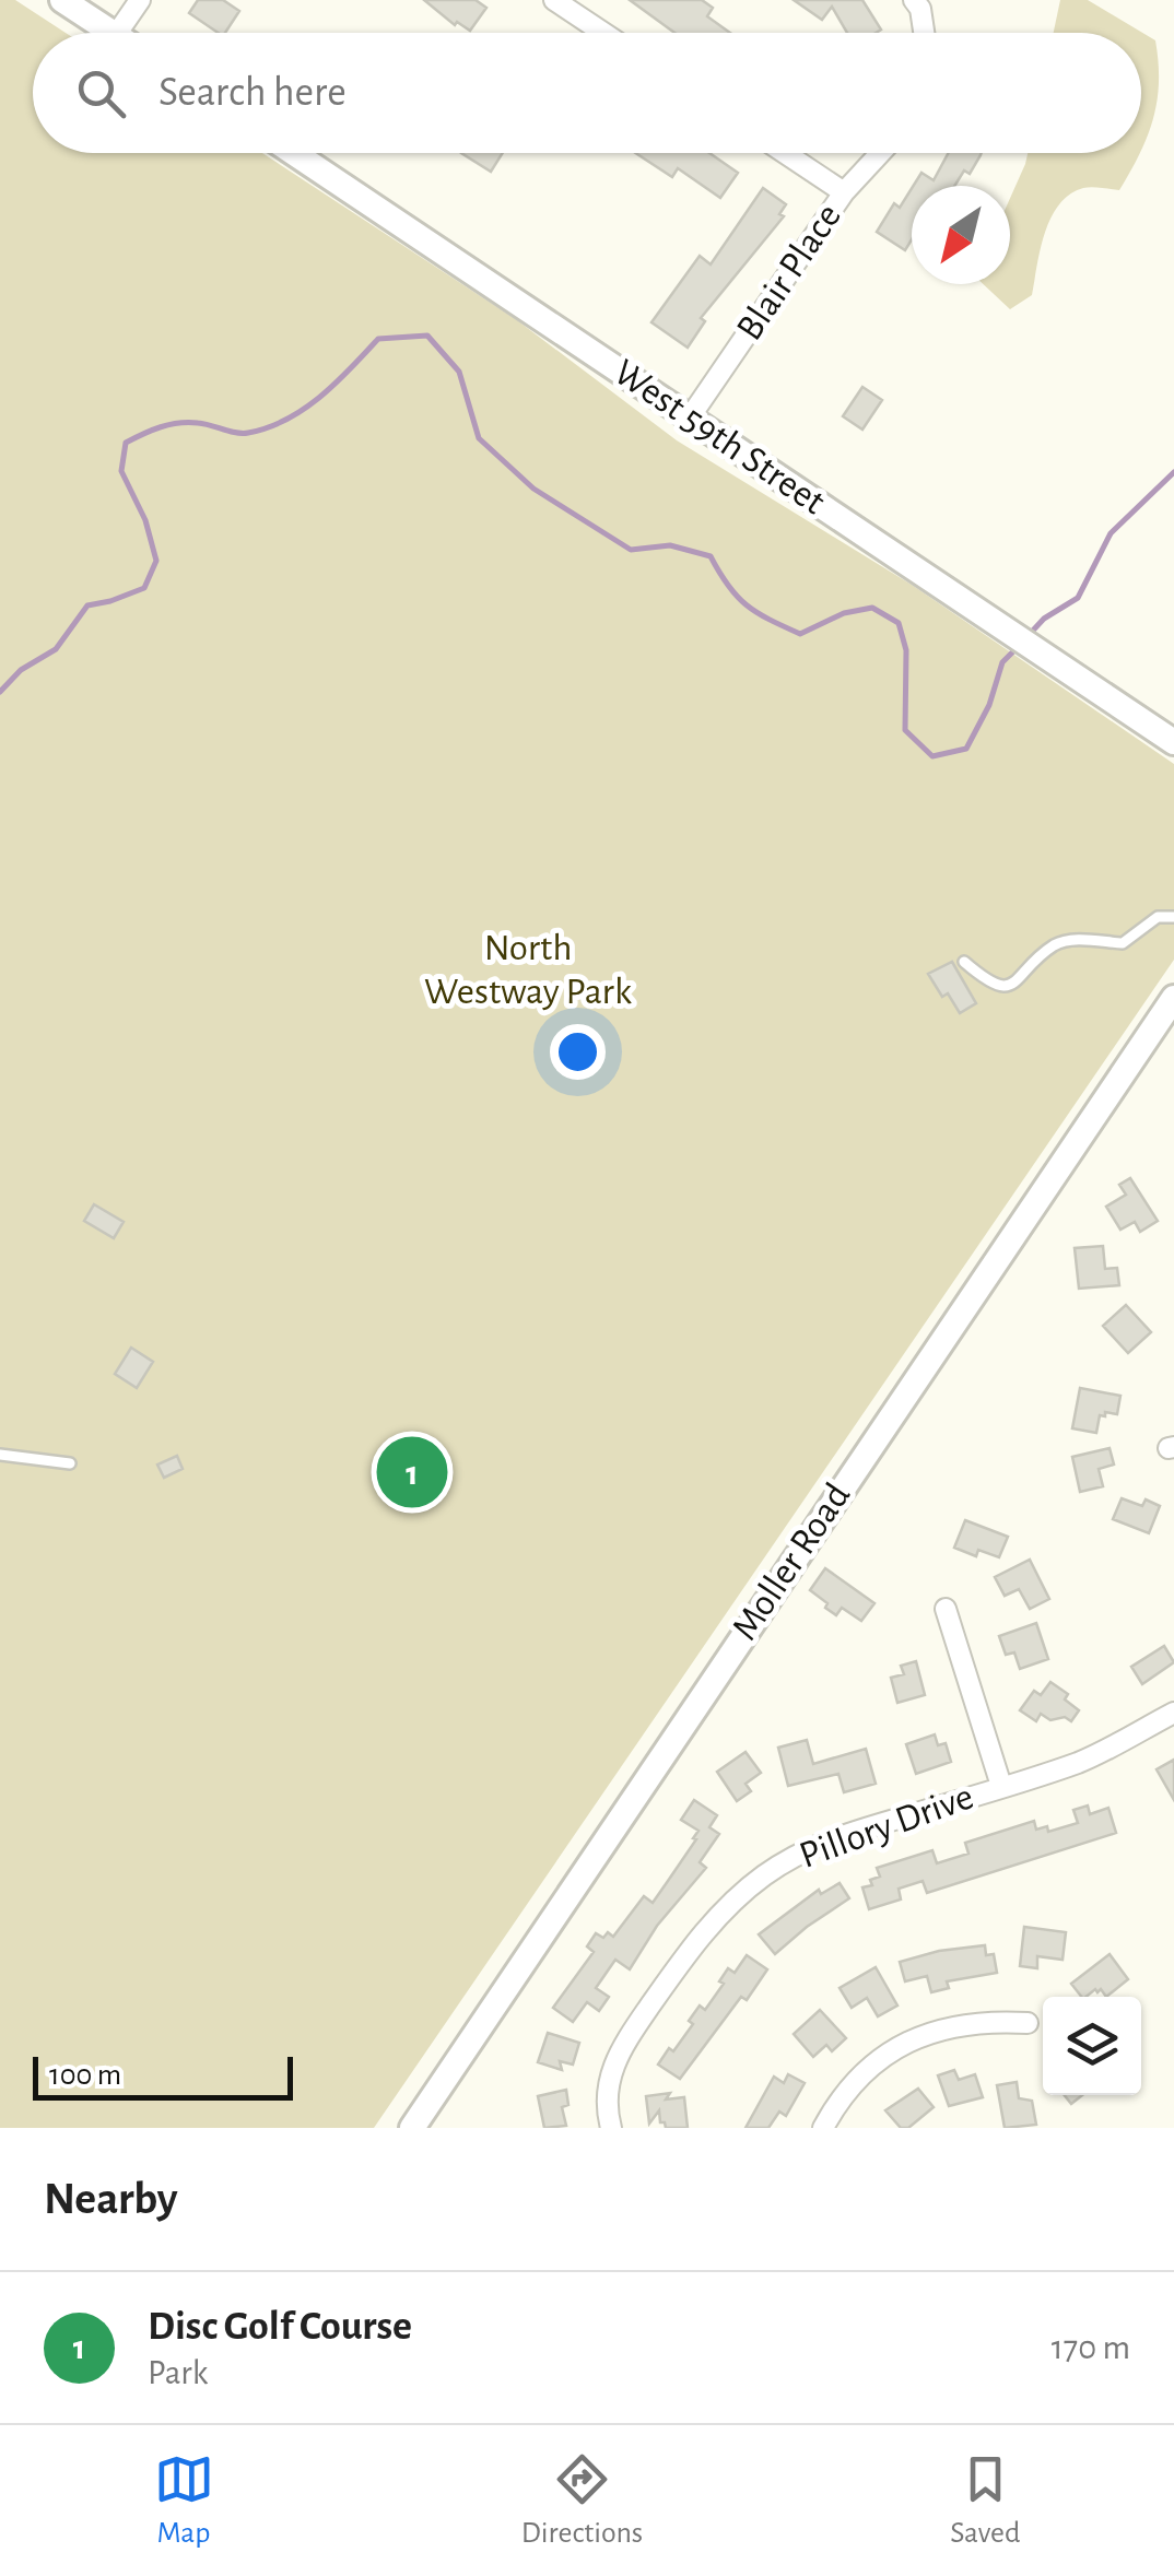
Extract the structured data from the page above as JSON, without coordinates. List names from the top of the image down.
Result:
{
  "streets": {
    "street": [
      "Blair Place",
      "West 59th Street",
      "Moller Road",
      "Pillory Drive"
    ]
  },
  "crossings": [
    ["Blair Place", "West 59th Street"]
  ],
  "parks": ["North Westway Park"],
  "scale_bar": "100 m",
  "north": "bottom left",
  "page": {
    "search": "Search here",
    "pins": "1",
    "scale": "100 m",
    "heading": "Nearby",
    "list": [
      {
        "mark": "1",
        "name": "Disc Golf Course",
        "note": "Park",
        "value": "170 m"
      }
    ],
    "nav": ["Map", "Directions", "Saved"]
  }
}
